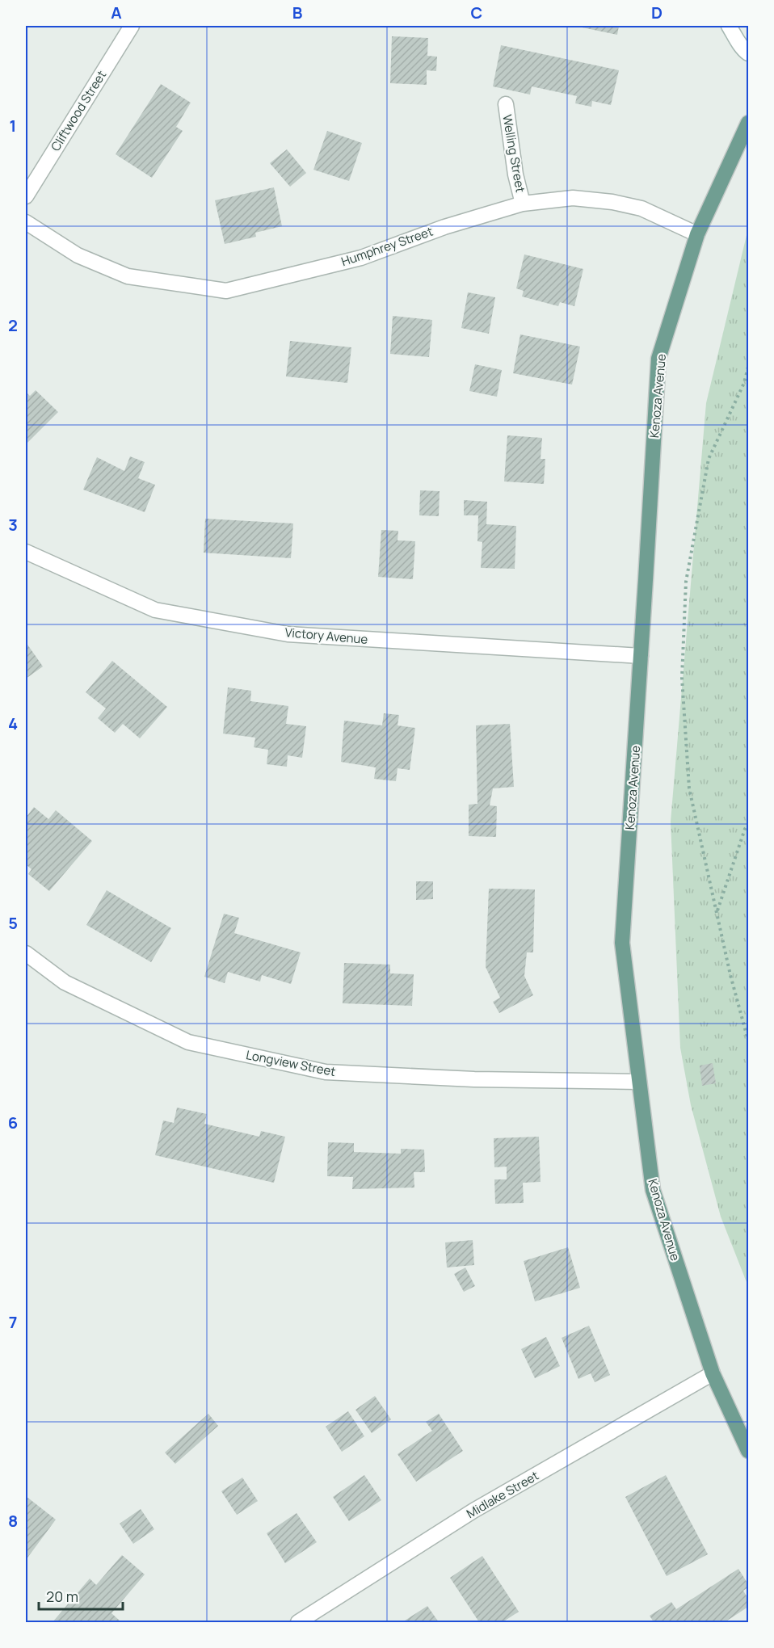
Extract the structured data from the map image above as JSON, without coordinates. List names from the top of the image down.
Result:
{
  "streets": {
    "main road": ["Kenoza Avenue"],
    "street": [
      "Cliftwood Street",
      "Welling Street",
      "Humphrey Street",
      "Victory Avenue",
      "Longview Street",
      "Midlake Street"
    ]
  },
  "crossings": [
    ["Welling Street", "Humphrey Street"],
    ["Humphrey Street", "Kenoza Avenue"],
    ["Kenoza Avenue", "Victory Avenue"],
    ["Kenoza Avenue", "Longview Street"],
    ["Kenoza Avenue", "Midlake Street"]
  ],
  "scale_bar": "20 m",
  "grid": {
    "columns": [
      "A",
      "B",
      "C",
      "D"
    ],
    "rows": [
      "1",
      "2",
      "3",
      "4",
      "5",
      "6",
      "7",
      "8"
    ]
  }
}
